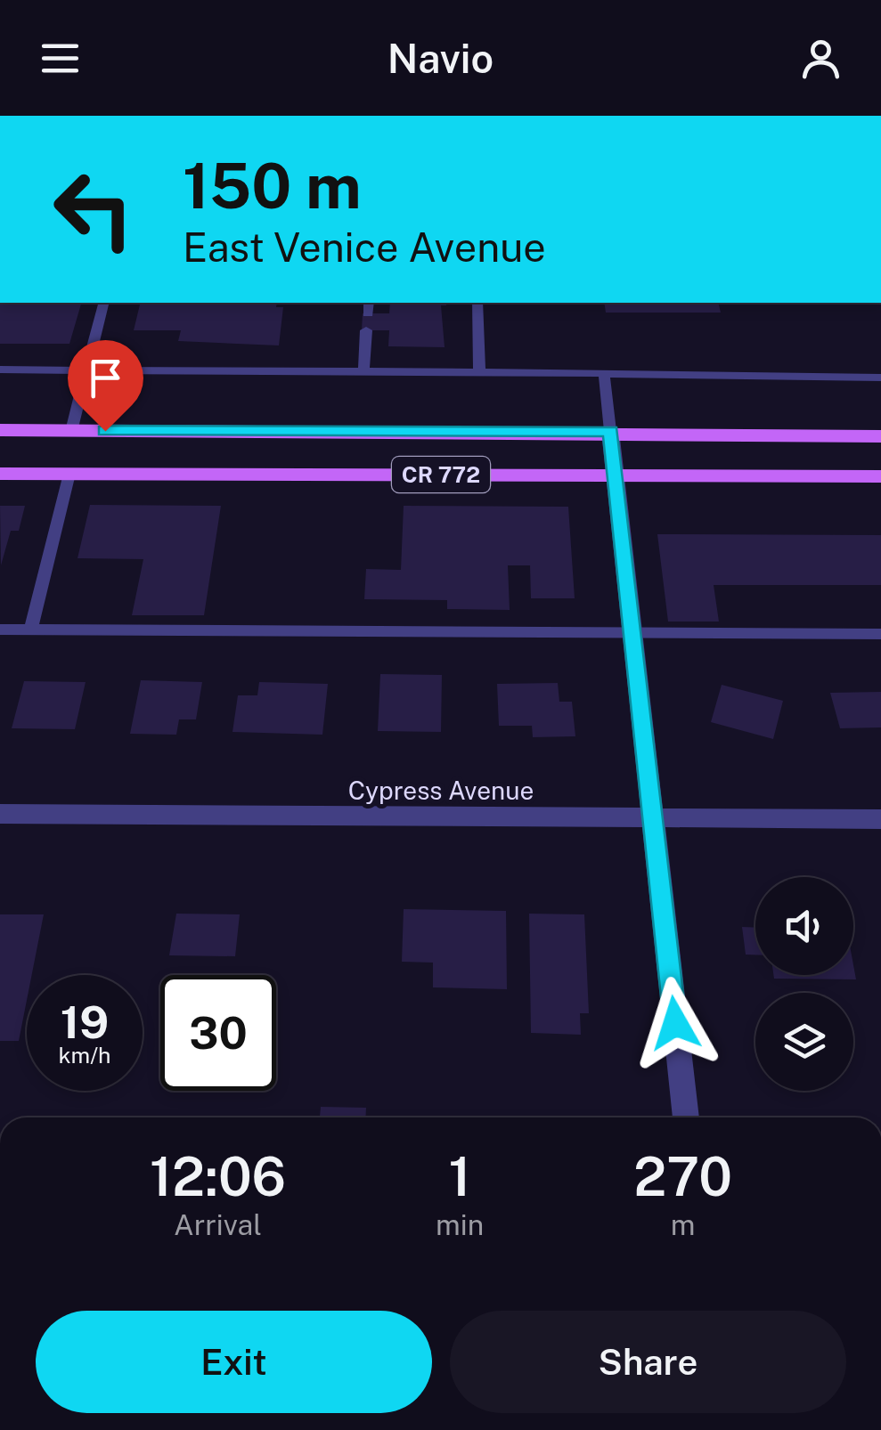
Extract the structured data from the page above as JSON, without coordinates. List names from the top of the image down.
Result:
{
  "streets": {
    "main road": ["CR 772"],
    "street": ["Cypress Avenue"]
  },
  "page": {
    "header": "Navio",
    "turn": ["150 m", "East Venice Avenue"],
    "speed": "19 km/h",
    "limit": "30",
    "eta": [
      "12:06",
      "Arrival",
      "1",
      "min",
      "270",
      "m"
    ],
    "buttons": ["Exit", "Share"]
  }
}
